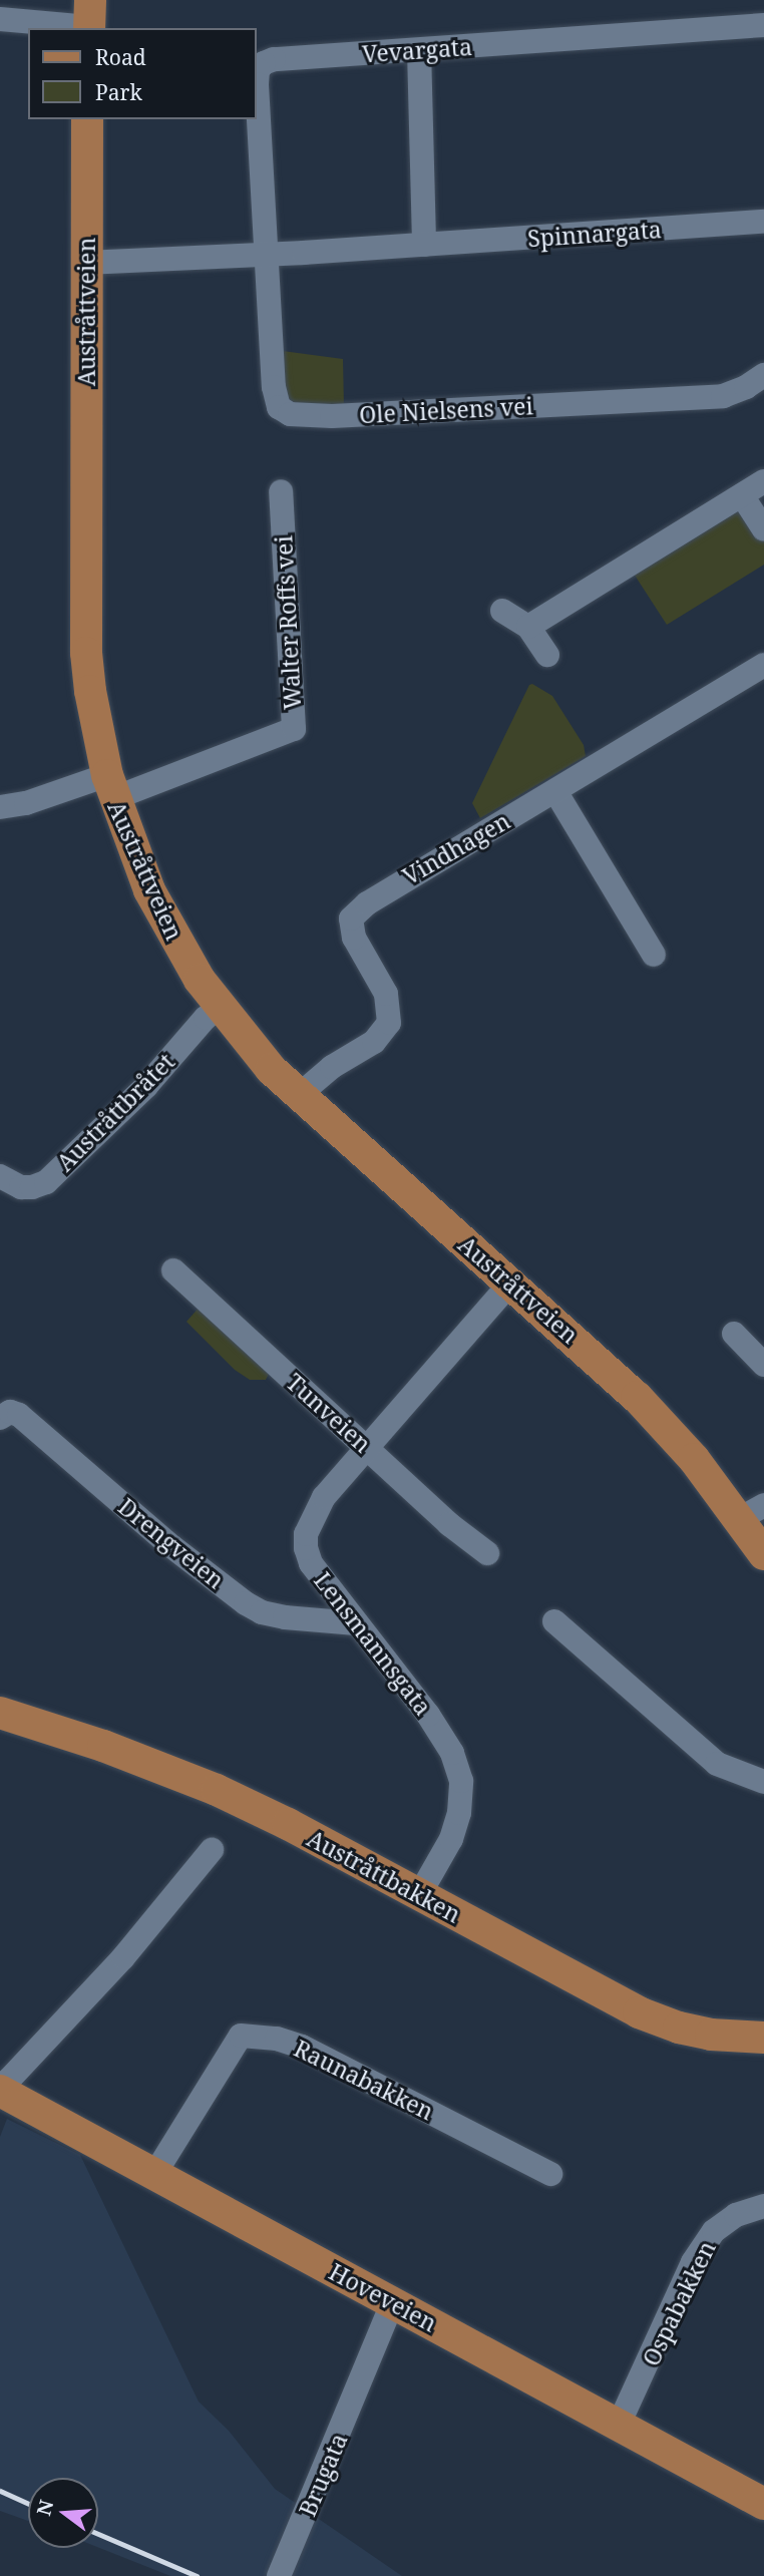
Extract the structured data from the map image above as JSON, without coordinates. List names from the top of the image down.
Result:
{
  "streets": {
    "main road": ["Austråttveien", "Austråttbakken", "Hoveveien"],
    "street": [
      "Vevargata",
      "Spinnargata",
      "Ole Nielsens vei",
      "Walter Roffs vei",
      "Vindhagen",
      "Austråttbråtet",
      "Tunveien",
      "Drengveien",
      "Lensmannsgata",
      "Raunabakken",
      "Ospabakken",
      "Brugata"
    ]
  },
  "crossings": [
    ["Vevargata", "Spinnargata"],
    ["Vevargata", "Ole Nielsens vei"],
    ["Spinnargata", "Austråttveien"],
    ["Spinnargata", "Ole Nielsens vei"],
    ["Austråttveien", "Walter Roffs vei"],
    ["Austråttveien", "Vindhagen"],
    ["Austråttveien", "Austråttbråtet"],
    ["Austråttveien", "Lensmannsgata"],
    ["Tunveien", "Lensmannsgata"],
    ["Drengveien", "Lensmannsgata"],
    ["Lensmannsgata", "Austråttbakken"],
    ["Raunabakken", "Hoveveien"],
    ["Hoveveien", "Ospabakken"],
    ["Hoveveien", "Brugata"]
  ],
  "legend": ["Road", "Park"],
  "north": "left"
}
